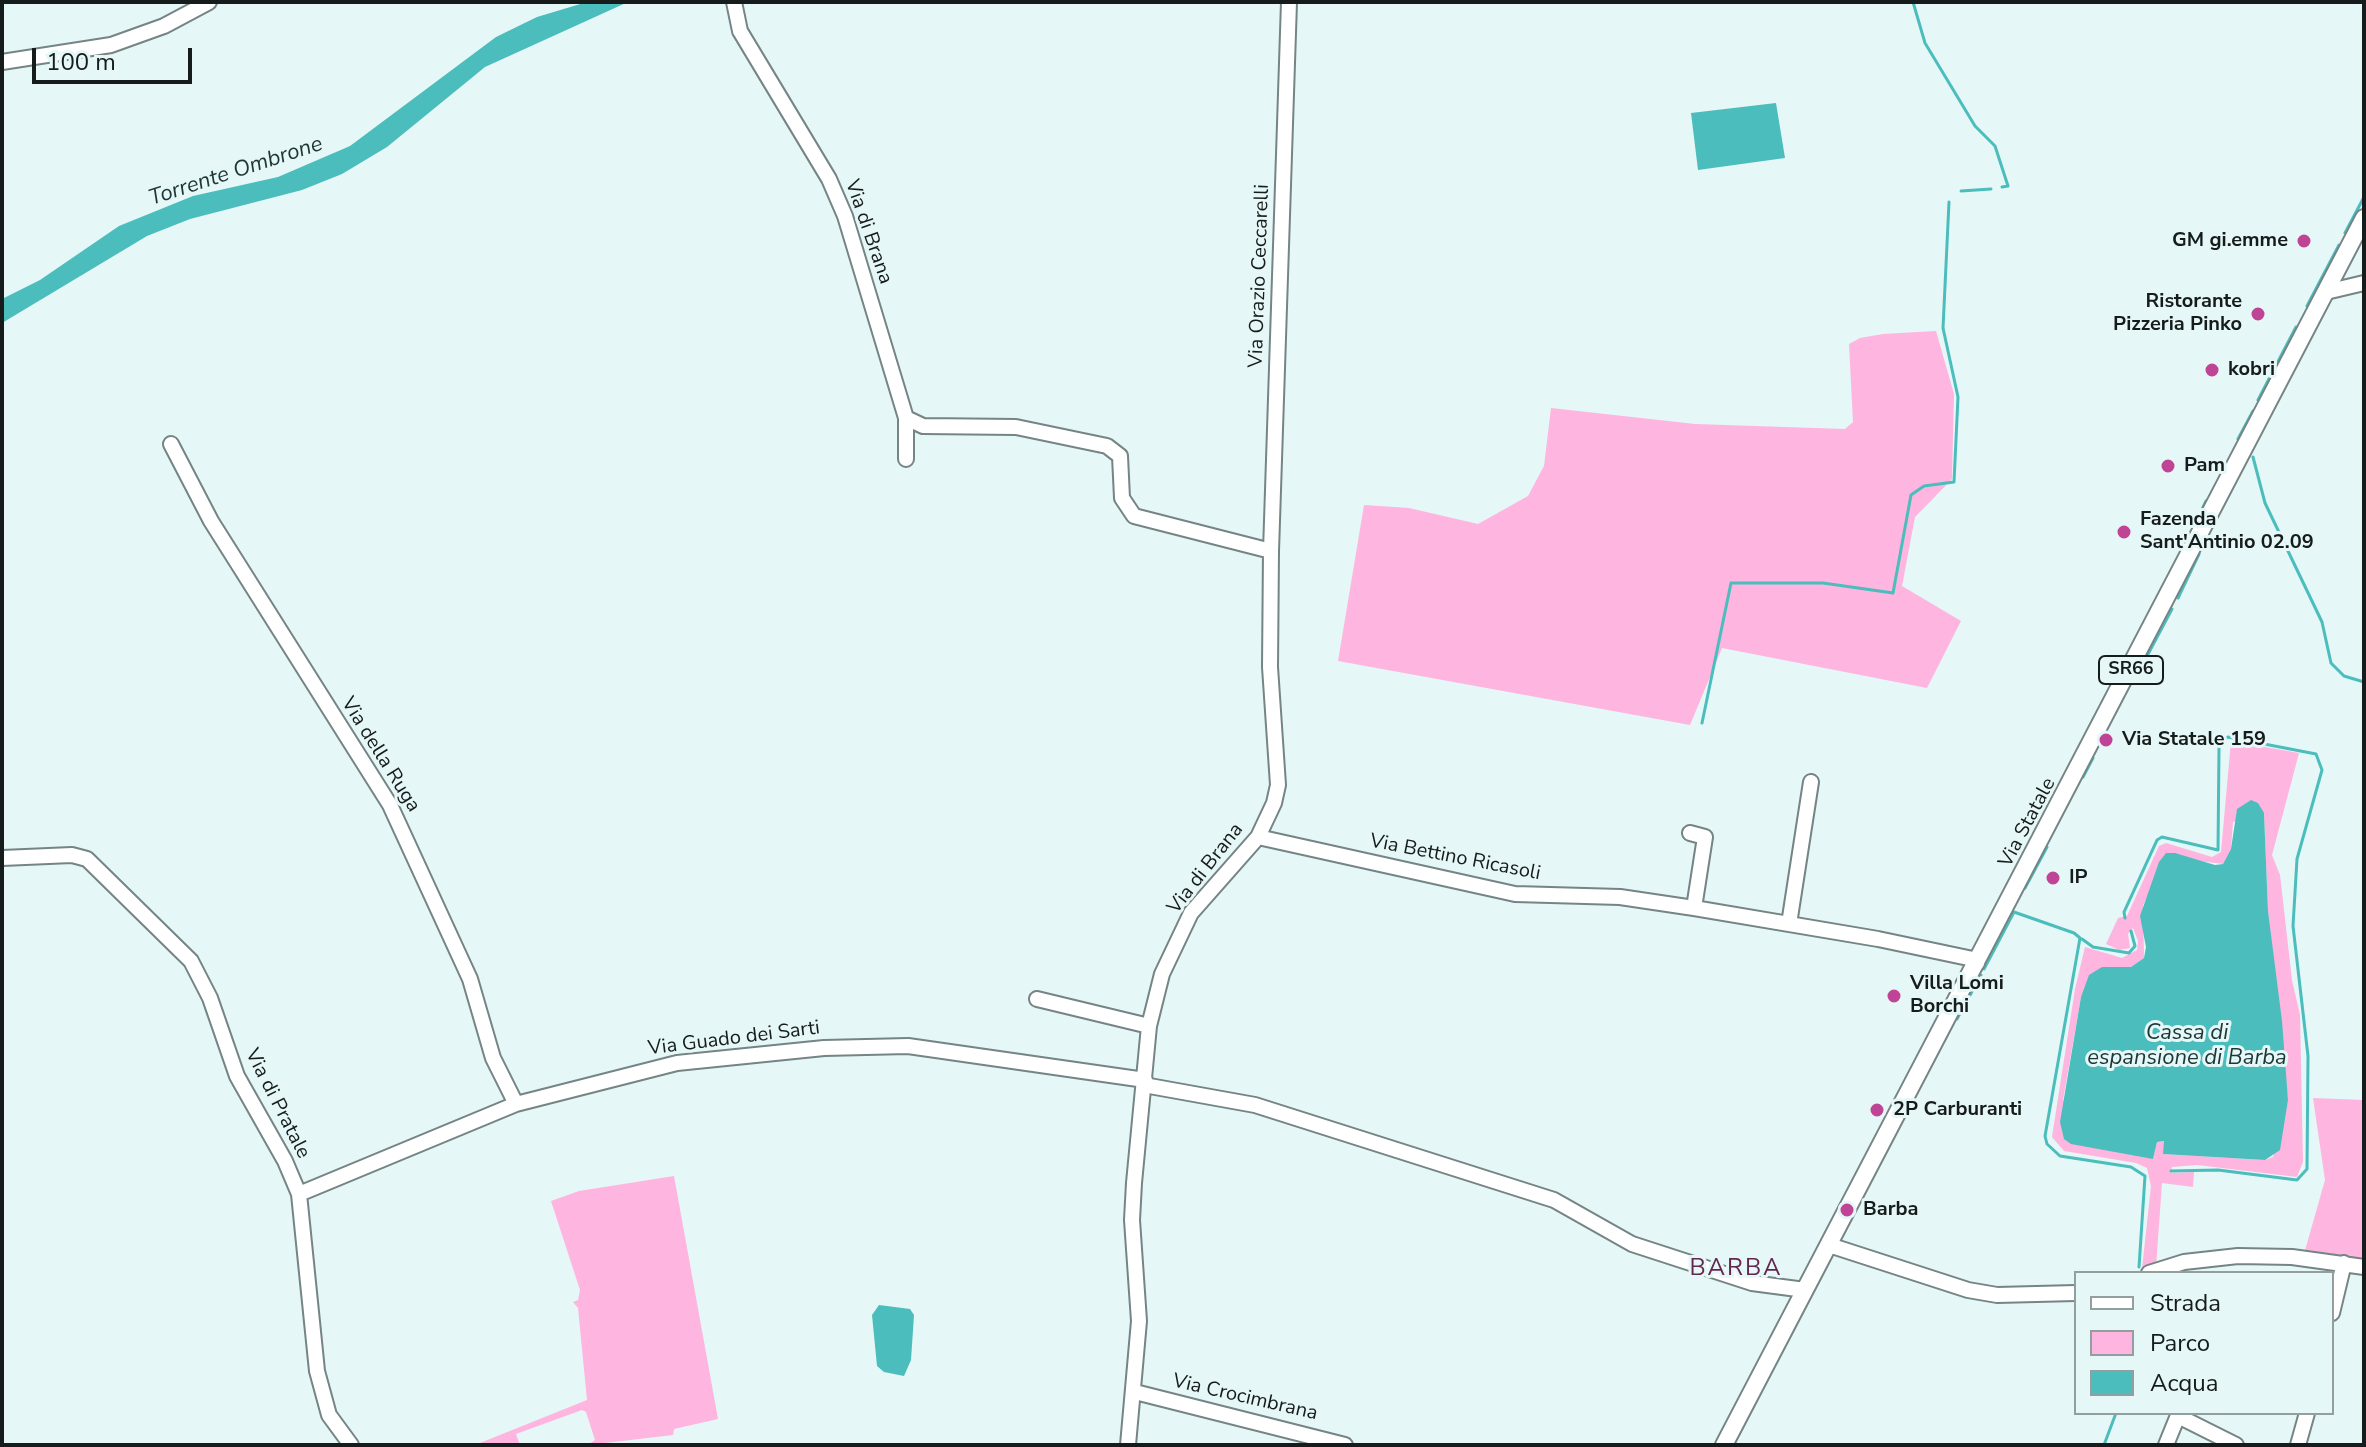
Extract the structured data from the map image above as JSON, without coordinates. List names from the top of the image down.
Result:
{
  "streets": {
    "main road": ["SR66", "Via Statale"],
    "street": [
      "Via di Brana",
      "Via Orazio Ceccarelli",
      "Via della Ruga",
      "Via Bettino Ricasoli",
      "Via Guado dei Sarti",
      "Via di Pratale",
      "Via Crocimbrana"
    ]
  },
  "crossings": [
    ["Via di Brana", "Via Orazio Ceccarelli"],
    ["Via di Brana", "Via Bettino Ricasoli"],
    ["Via di Brana", "Via Guado dei Sarti"],
    ["Via di Brana", "Via Crocimbrana"],
    ["Via della Ruga", "Via Guado dei Sarti"],
    ["Via Statale", "Via Bettino Ricasoli"],
    ["Via Guado dei Sarti", "Via di Pratale"]
  ],
  "districts": ["BARBA"],
  "water": ["Torrente Ombrone", "Cassa di espansione di Barba"],
  "places": [
    "GM gi.emme",
    "Ristorante Pizzeria Pinko",
    "kobri",
    "Pam",
    "Fazenda Sant'Antinio 02.09",
    "Via Statale 159",
    "IP",
    "Villa Lomi Borchi",
    "2P Carburanti",
    "Barba"
  ],
  "legend": ["Strada", "Parco", "Acqua"],
  "scale_bar": "100 m"
}
